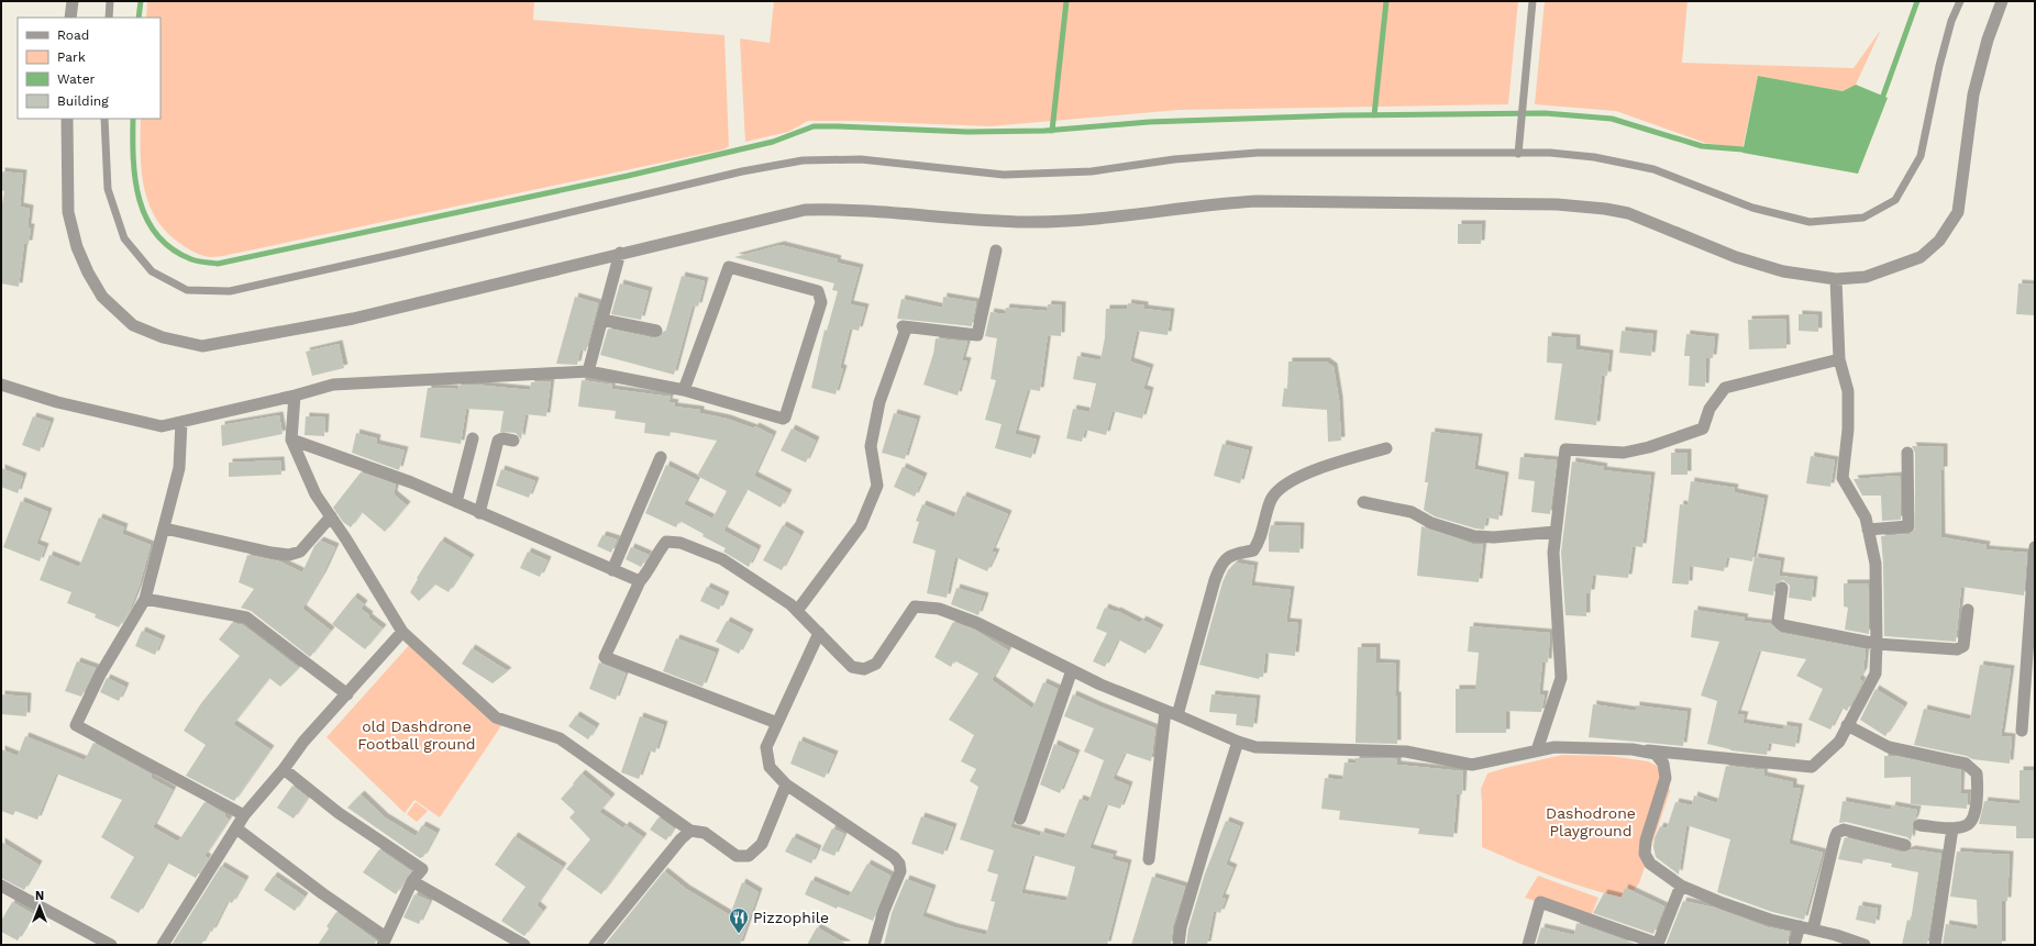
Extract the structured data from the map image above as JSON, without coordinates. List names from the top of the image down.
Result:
{
  "parks": ["old Dashdrone Football ground", "Dashodrone Playground"],
  "places": {
    "restaurant": ["Pizzophile"]
  },
  "legend": [
    "Road",
    "Park",
    "Water",
    "Building"
  ],
  "north": "top"
}
